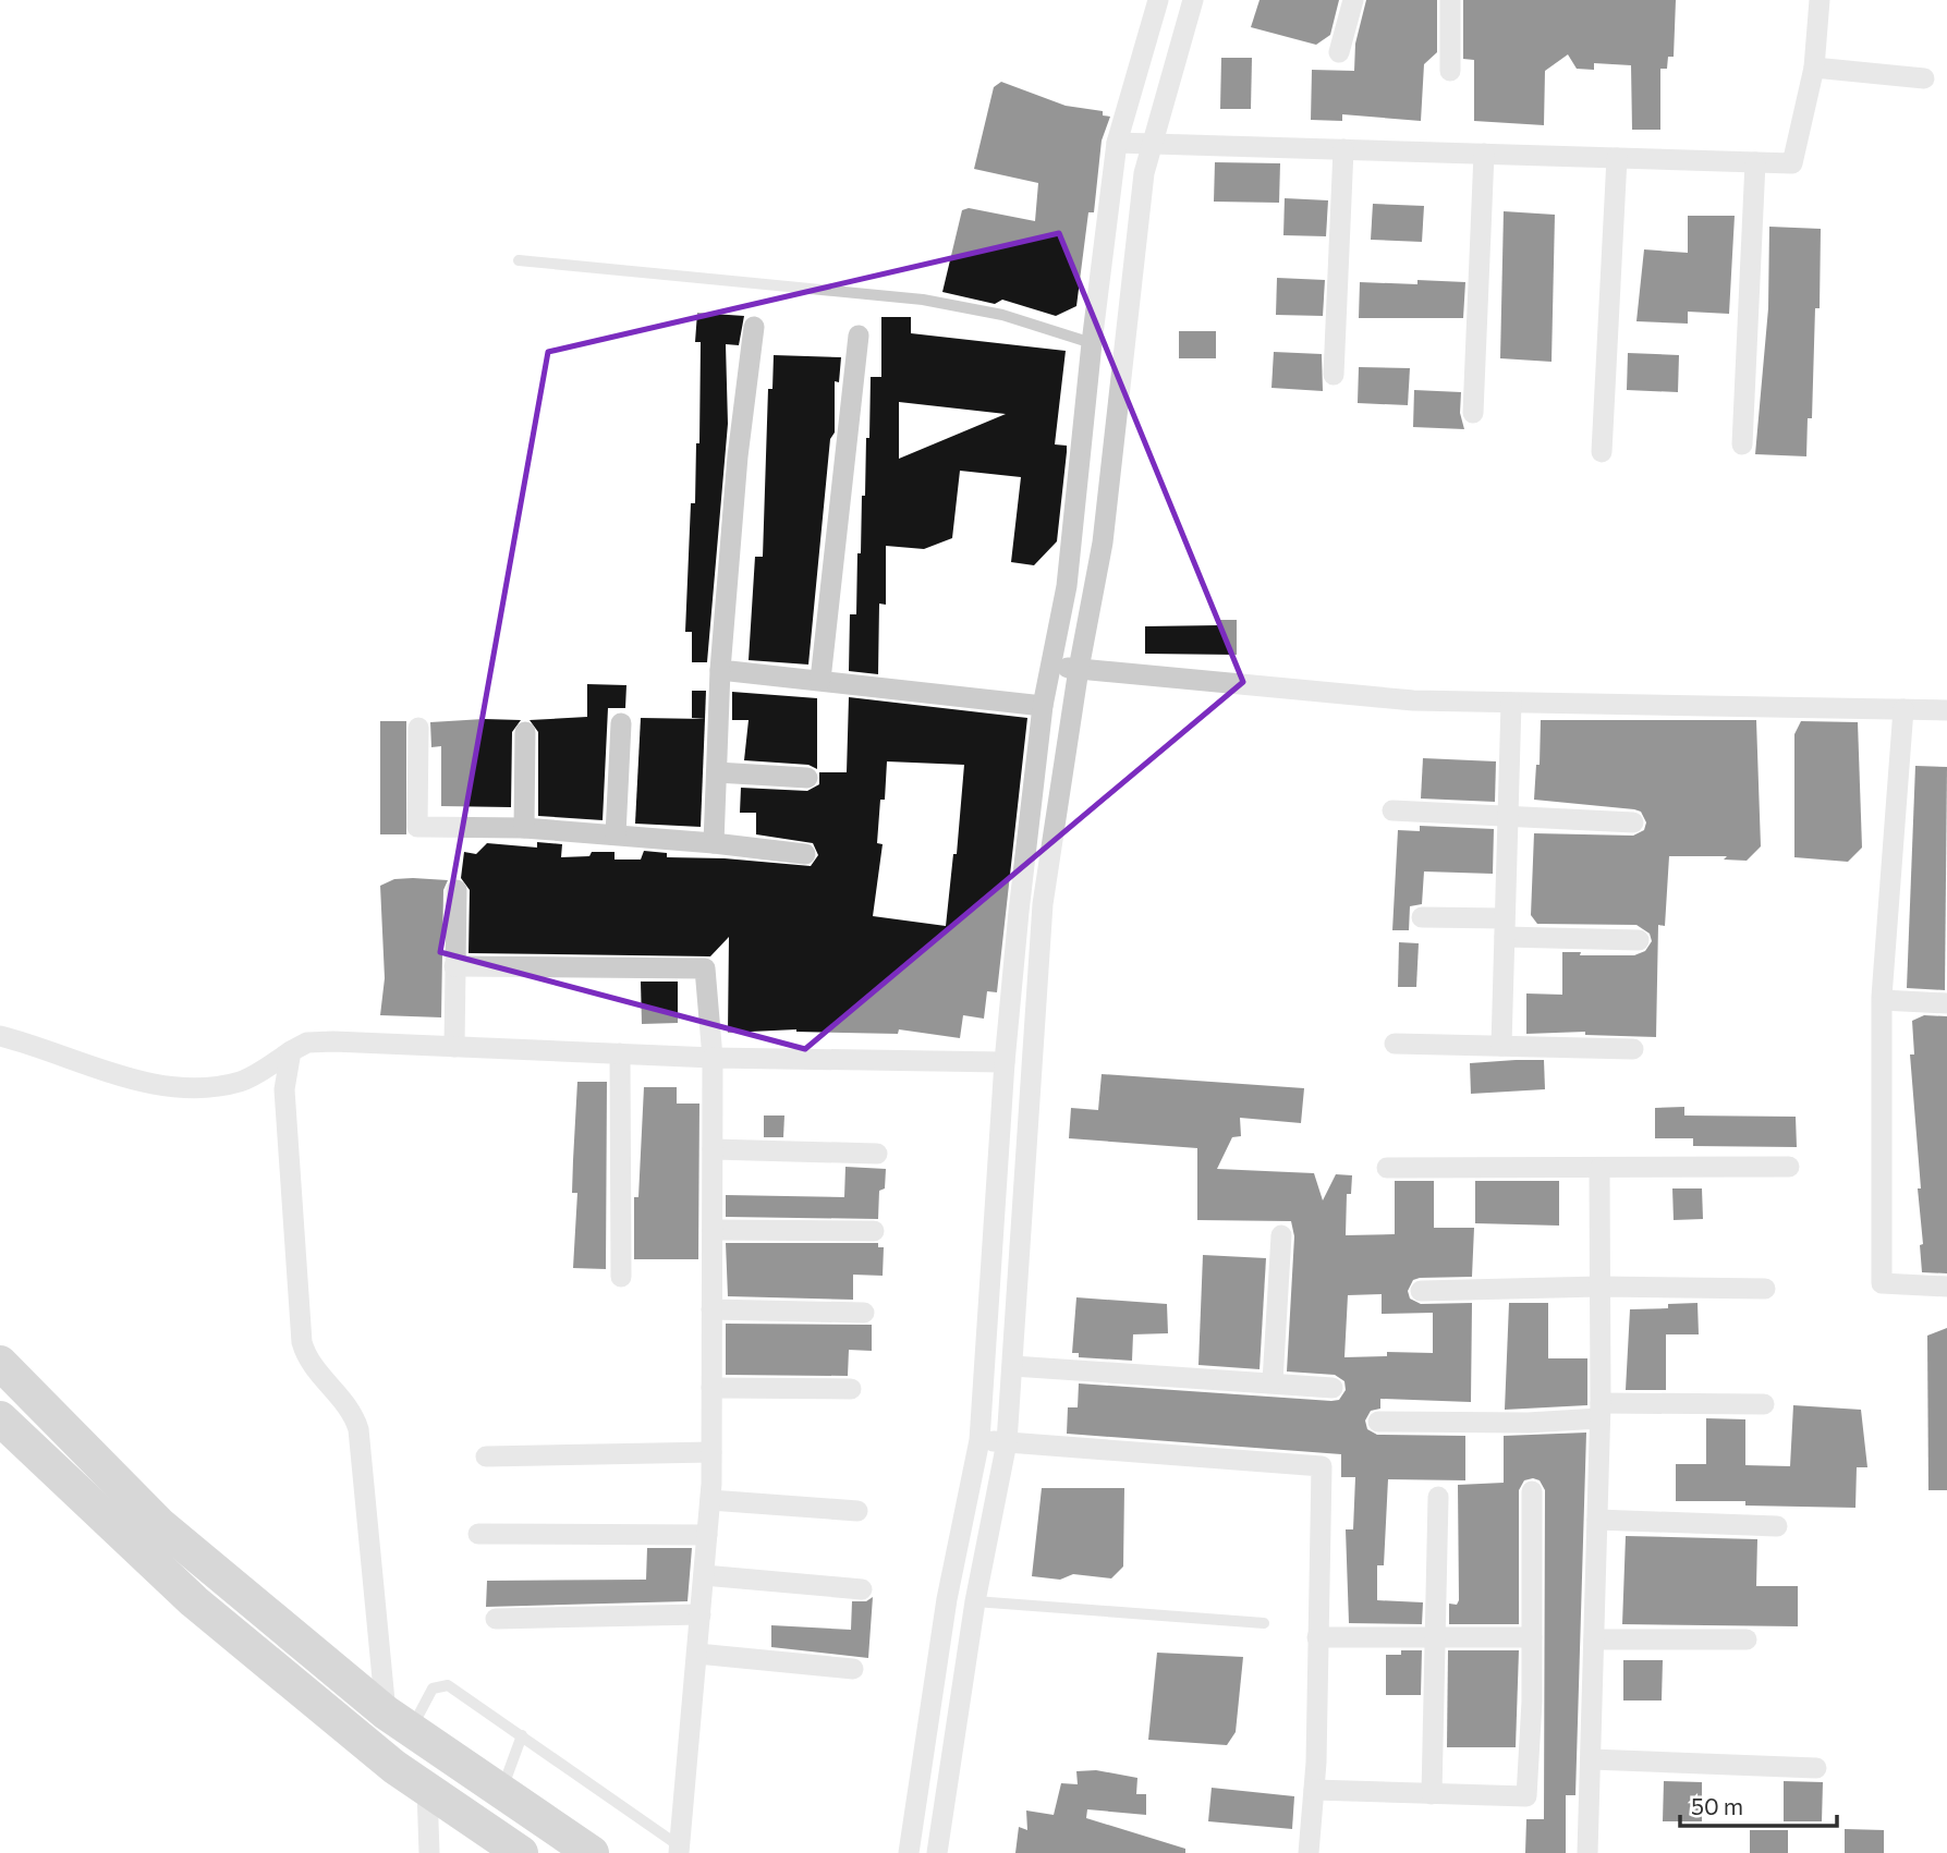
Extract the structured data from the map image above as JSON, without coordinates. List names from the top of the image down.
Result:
{
  "scale_bar": "50 m"
}
